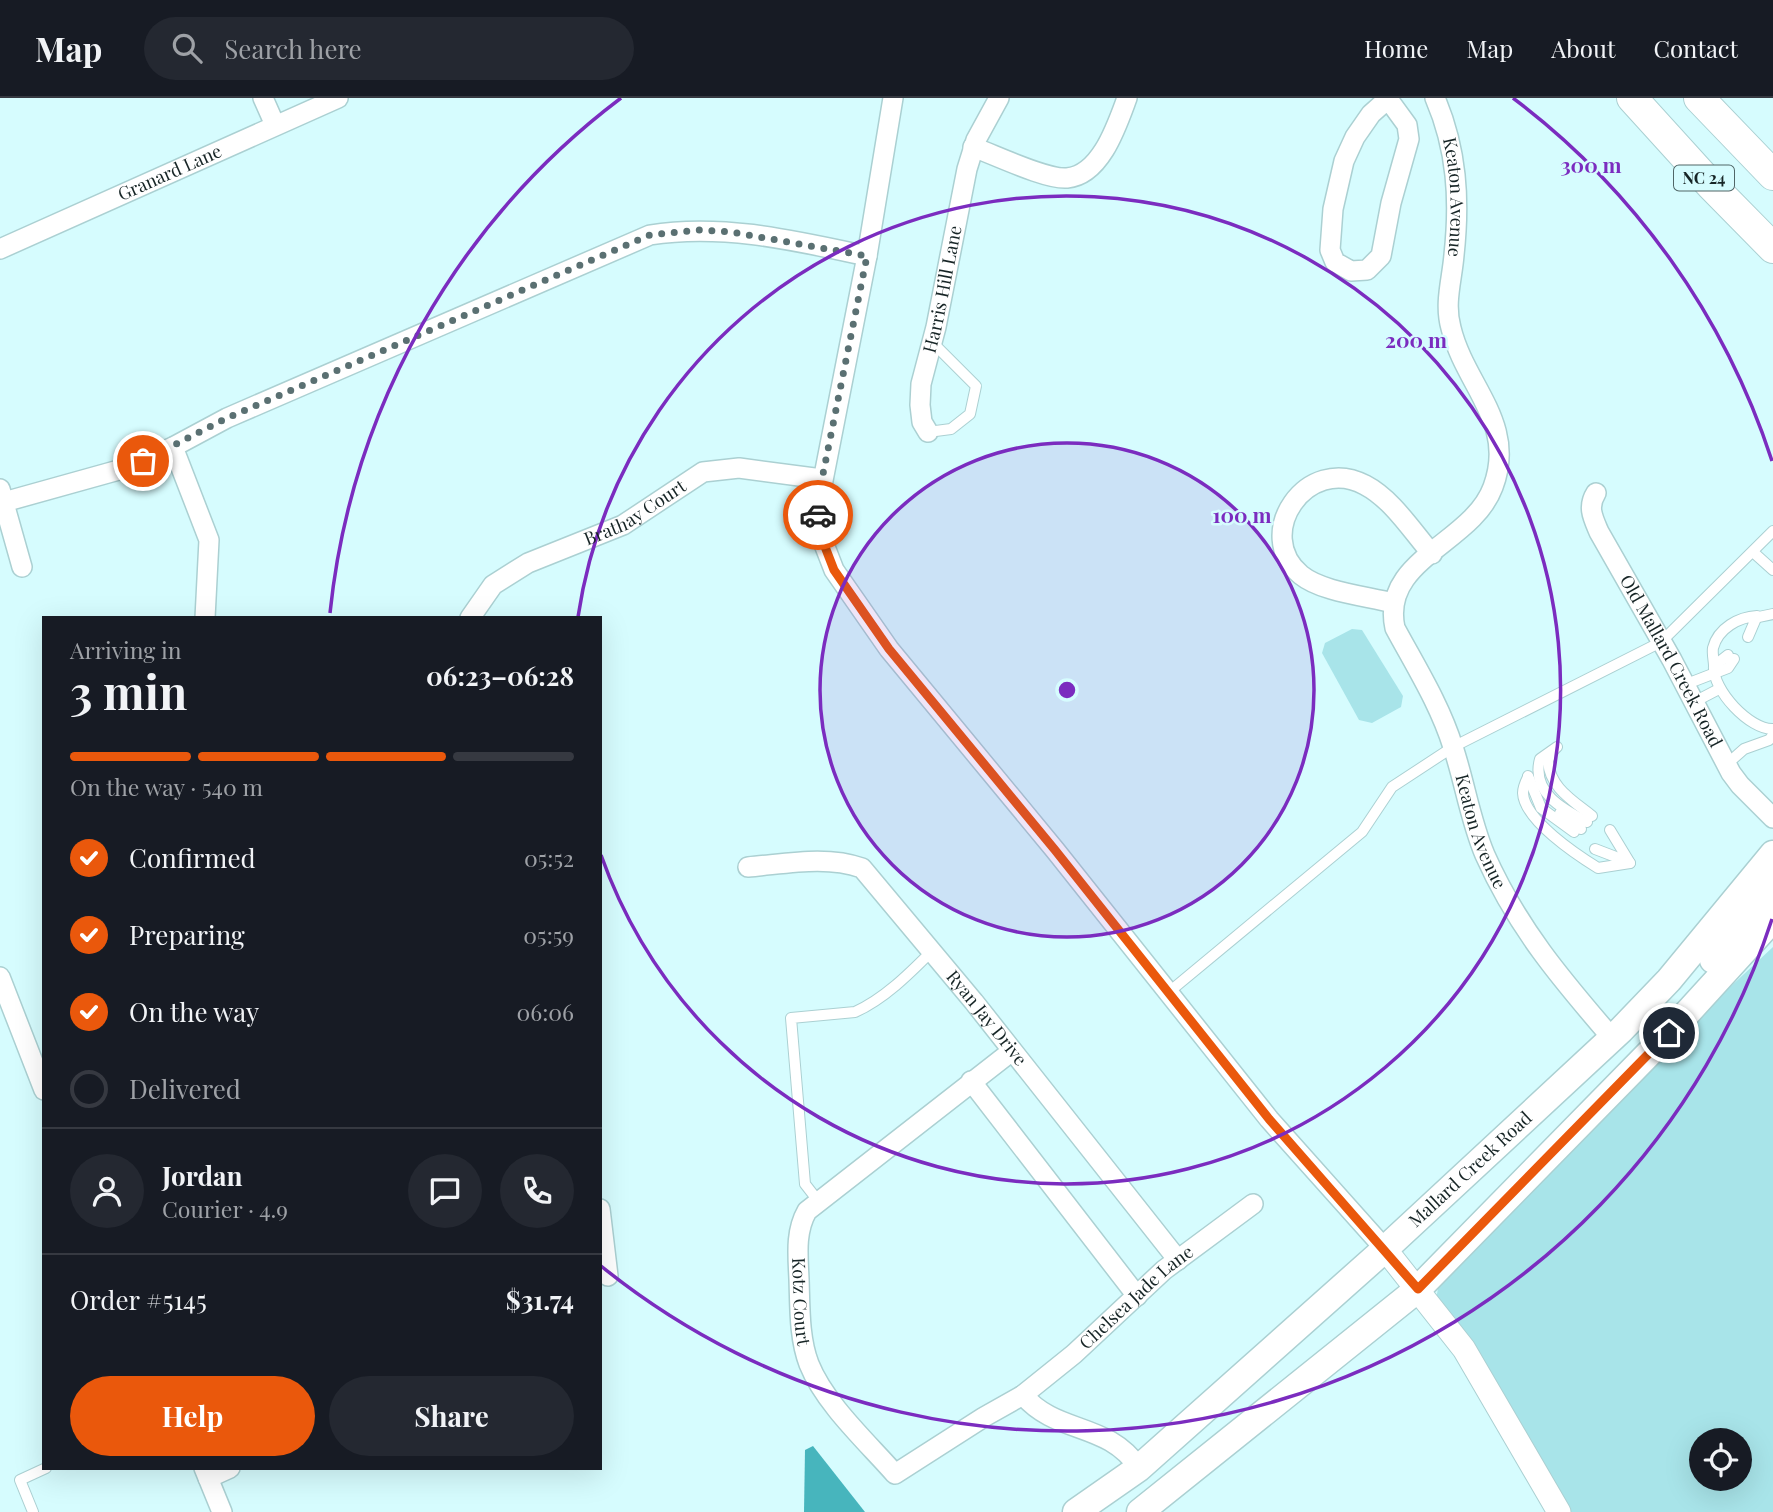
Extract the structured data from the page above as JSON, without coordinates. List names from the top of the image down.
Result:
{
  "streets": {
    "main road": ["NC 24", "Mallard Creek Road"],
    "street": [
      "Granard Lane",
      "Keaton Avenue",
      "Harris Hill Lane",
      "Brathay Court",
      "Old Mallard Creek Road",
      "Ryan Jay Drive",
      "Chelsea Jade Lane",
      "Kotz Court"
    ]
  },
  "crossings": [
    ["Keaton Avenue", "Mallard Creek Road"],
    ["Ryan Jay Drive", "Chelsea Jade Lane"],
    ["Ryan Jay Drive", "Kotz Court"],
    ["Chelsea Jade Lane", "Kotz Court"]
  ],
  "page": {
    "header": "Map",
    "search": "Search here",
    "nav": [
      "Home",
      "Map",
      "About",
      "Contact"
    ],
    "heading": ["3 min", "Arriving in", "06:23–06:28"],
    "panel": [
      "Jordan",
      "Courier · 4.9",
      "Order #5145",
      "$31.74"
    ],
    "bar": "On the way · 540 m",
    "list": [
      ["Confirmed", "05:52"],
      ["Preparing", "05:59"],
      ["On the way", "06:06"],
      "Delivered"
    ],
    "buttons": ["Help", "Share"]
  },
  "rings": ["300 m", "200 m", "100 m"]
}
